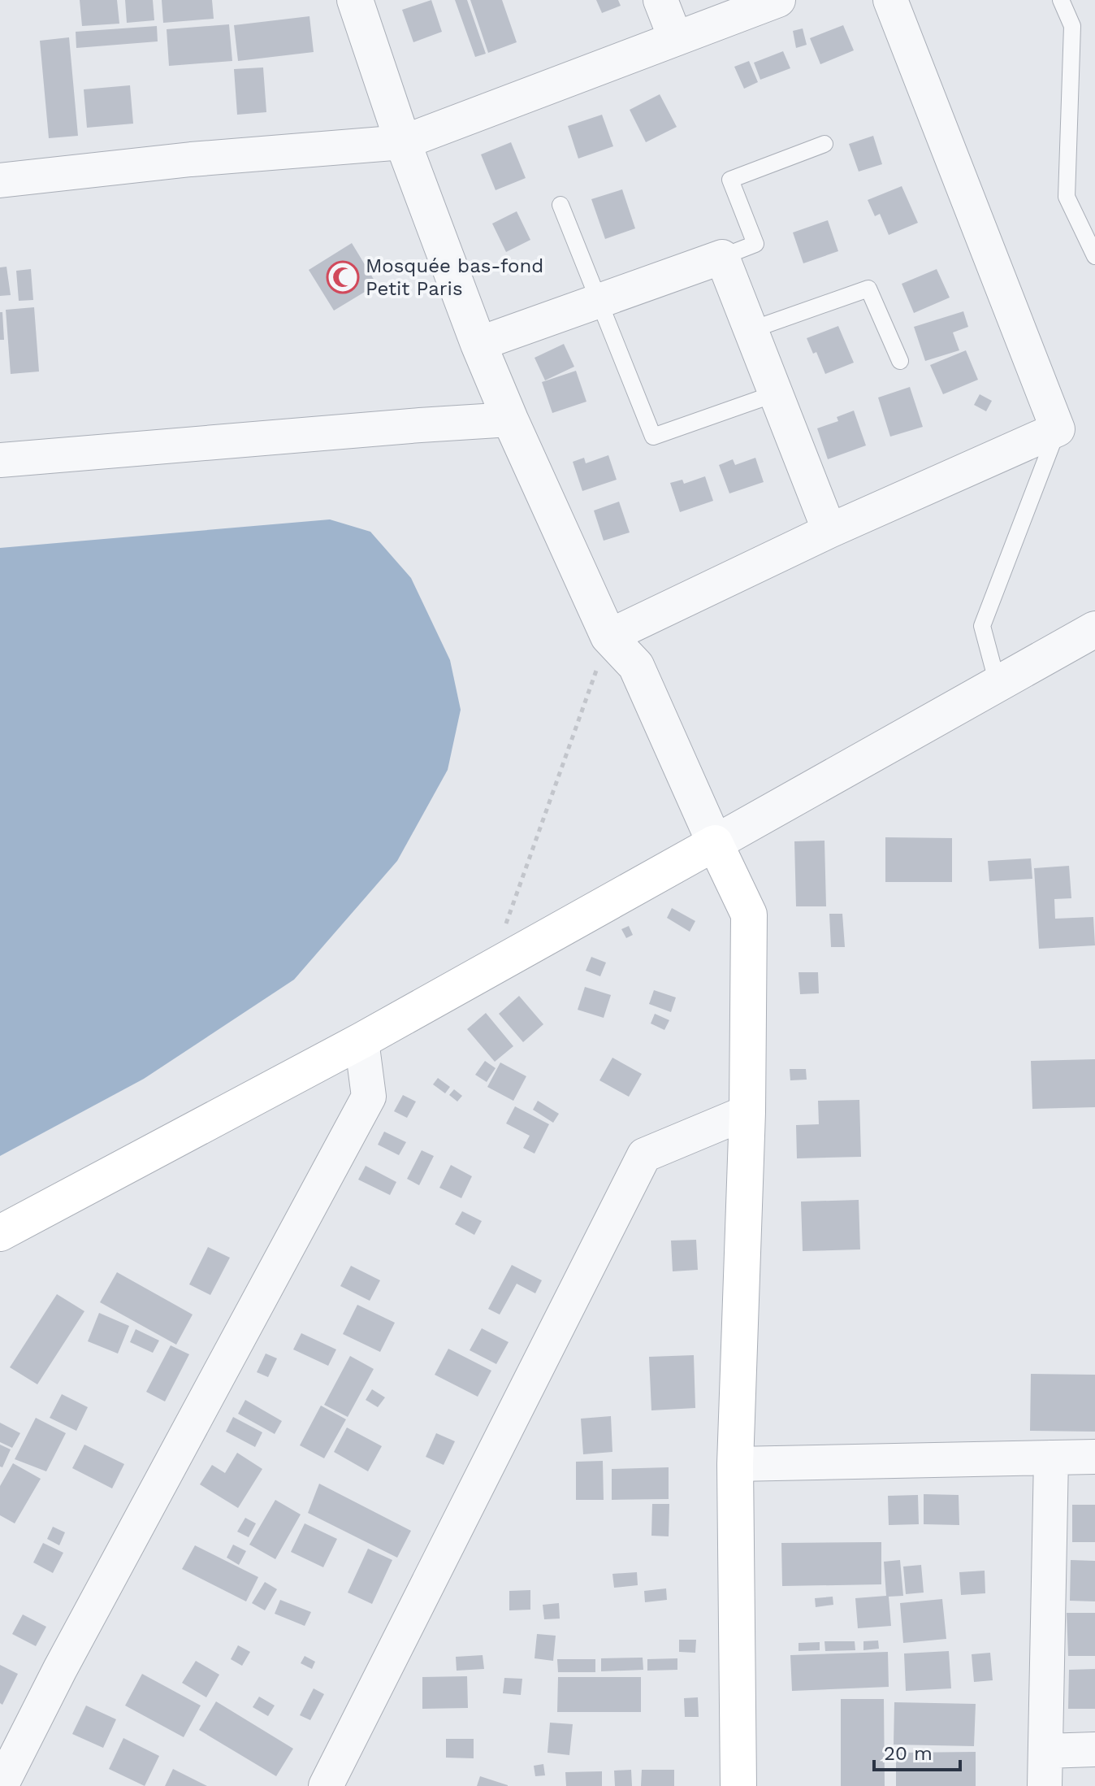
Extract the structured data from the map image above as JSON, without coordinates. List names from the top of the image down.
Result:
{
  "places": {
    "mosque": ["Mosquée bas-fond Petit Paris"]
  },
  "scale_bar": "20 m"
}
